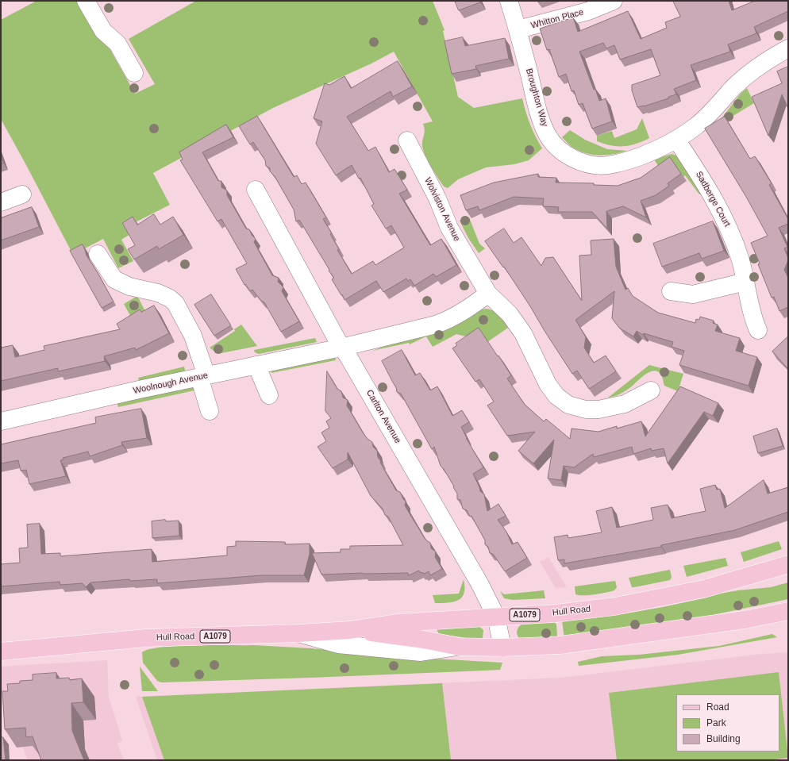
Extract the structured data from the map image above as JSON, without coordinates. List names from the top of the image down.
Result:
{
  "streets": {
    "main road": ["Hull Road", "A1079"],
    "street": [
      "Whitton Place",
      "Broughton Way",
      "Sadberge Court",
      "Wolviston Avenue",
      "Woolnough Avenue",
      "Carlton Avenue"
    ]
  },
  "crossings": [
    ["Whitton Place", "Broughton Way"],
    ["Broughton Way", "Sadberge Court"],
    ["Woolnough Avenue", "Carlton Avenue"],
    ["Carlton Avenue", "Hull Road"]
  ],
  "legend": ["Road", "Park", "Building"]
}
